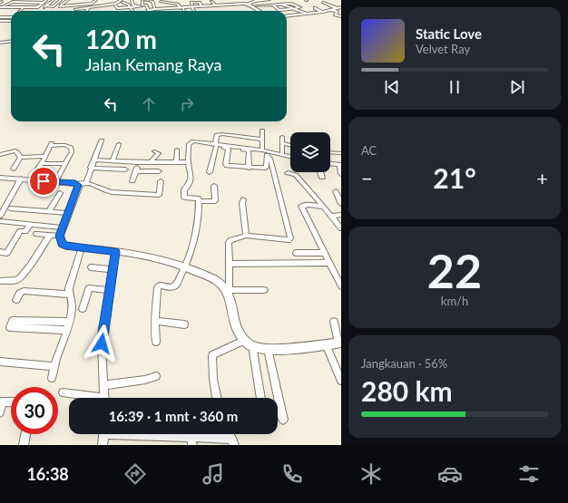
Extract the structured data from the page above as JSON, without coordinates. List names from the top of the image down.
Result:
{
  "page": {
    "turn": ["120 m", "Jalan Kemang Raya"],
    "song": ["Static Love", "Velvet Ray"],
    "tile": [
      "AC",
      ["22", "km/h"],
      ["Jangkauan · 56%", "280 km"]
    ],
    "heat": ["−", "21°", "+"],
    "limit": "30",
    "trip": "16:39 · 1 mnt · 360 m",
    "tabs": "16:38"
  }
}
